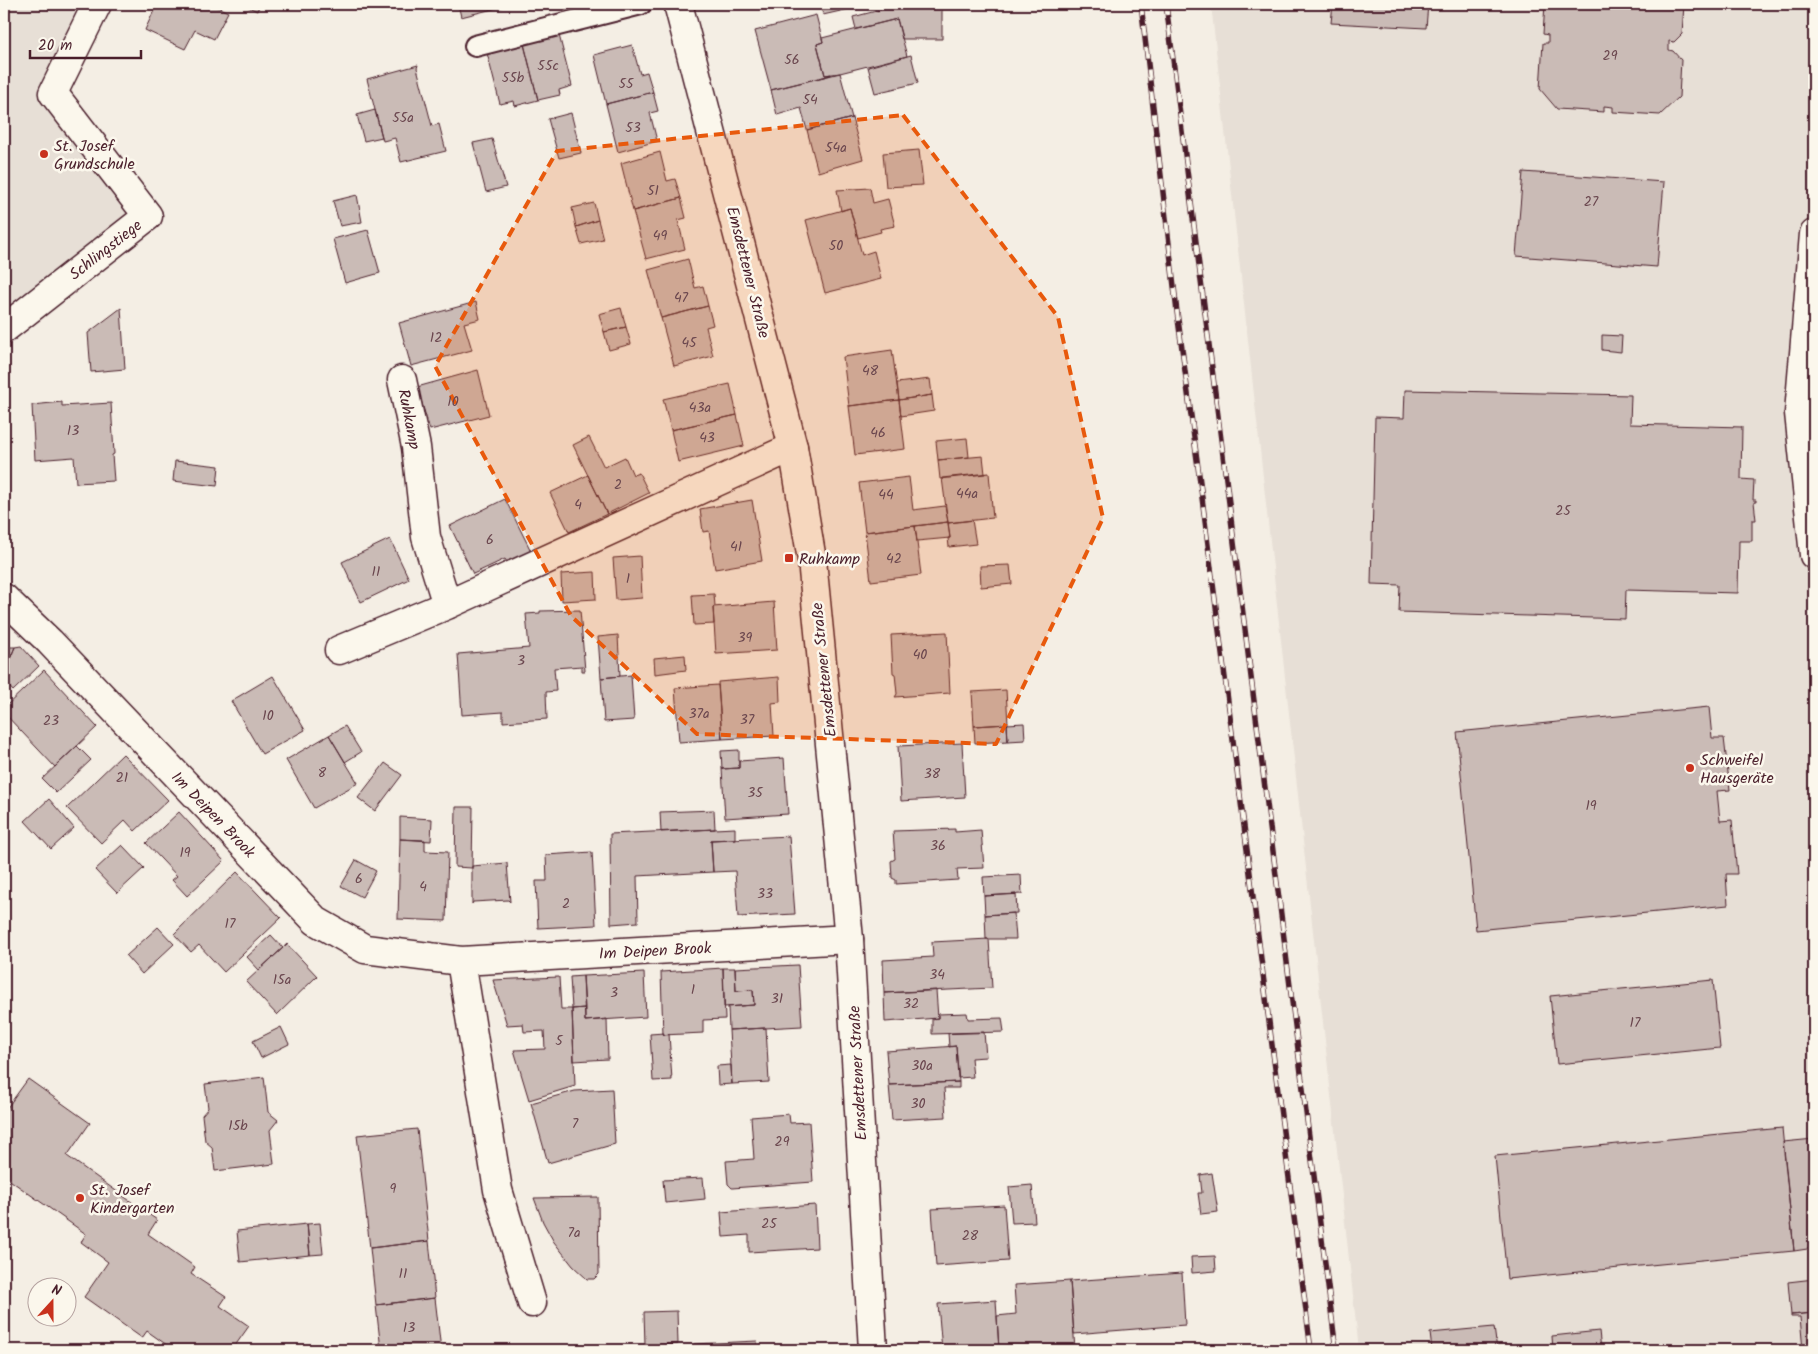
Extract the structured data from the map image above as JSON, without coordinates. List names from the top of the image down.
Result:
{
  "streets": {
    "street": [
      "Schlingstiege",
      "Emsdettener Straße",
      "Ruhkamp",
      "Im Deipen Brook"
    ]
  },
  "crossings": [
    ["Emsdettener Straße", "Im Deipen Brook"]
  ],
  "places": {
    "other": ["St. Josef Grundschule", "Schweifel Hausgeräte", "St. Josef Kindergarten"],
    "transit": ["Ruhkamp"]
  },
  "house_numbers": [
    "29",
    "56",
    "55c",
    "55b",
    "55",
    "54",
    "55a",
    "53",
    "54a",
    "51",
    "27",
    "49",
    "50",
    "47",
    "12",
    "45",
    "48",
    "10",
    "43a",
    "13",
    "46",
    "43",
    "2",
    "44a",
    "44",
    "4",
    "25",
    "6",
    "41",
    "42",
    "11",
    "1",
    "39",
    "40",
    "3",
    "37a",
    "10",
    "37",
    "23",
    "8",
    "38",
    "21",
    "35",
    "19",
    "36",
    "19",
    "6",
    "4",
    "33",
    "2",
    "17",
    "34",
    "15a",
    "1",
    "3",
    "31",
    "32",
    "17",
    "5",
    "30a",
    "30",
    "7",
    "15b",
    "29",
    "9",
    "25",
    "7a",
    "28",
    "11",
    "13"
  ],
  "scale_bar": "20 m",
  "north": "top"
}
